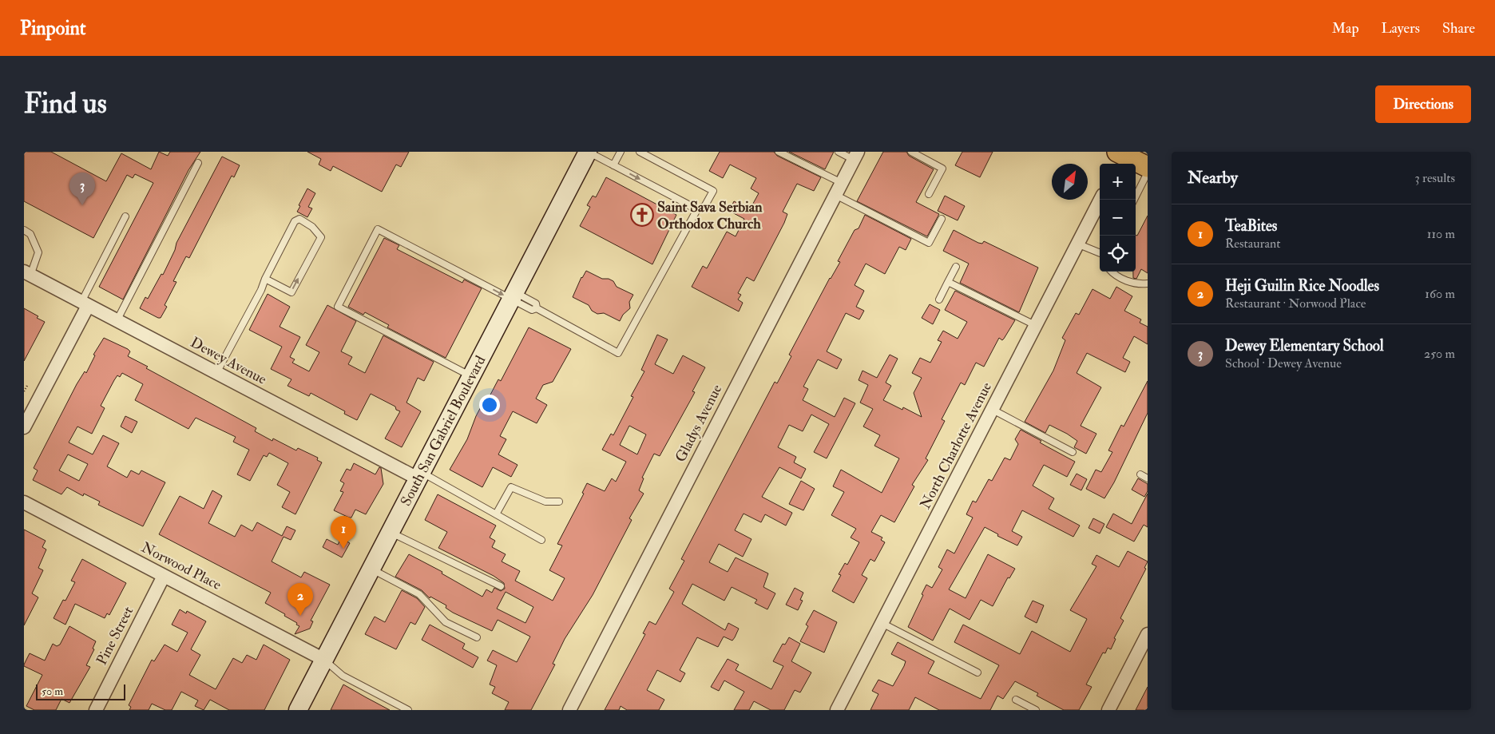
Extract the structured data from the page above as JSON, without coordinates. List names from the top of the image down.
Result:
{
  "streets": {
    "main road": ["South San Gabriel Boulevard"],
    "street": [
      "Dewey Avenue",
      "Gladys Avenue",
      "North Charlotte Avenue",
      "Norwood Place",
      "Pine Street"
    ]
  },
  "crossings": [
    ["Dewey Avenue", "South San Gabriel Boulevard"],
    ["South San Gabriel Boulevard", "Norwood Place"],
    ["Norwood Place", "Pine Street"]
  ],
  "places": {
    "church": ["Saint Sava Serbian Orthodox Church"]
  },
  "scale_bar": "50 m",
  "north": "top right",
  "page": {
    "header": "Pinpoint",
    "nav": ["Map", "Layers", "Share"],
    "buttons": "Directions",
    "title": "Find us",
    "heading": ["Nearby", "3 results"],
    "map_buttons": ["+", "−"],
    "pins": ["3", "1", "2"],
    "list": [
      {
        "mark": "1",
        "name": "TeaBites",
        "note": "Restaurant",
        "value": "110 m"
      },
      {
        "mark": "2",
        "name": "Heji Guilin Rice Noodles",
        "note": "Restaurant · Norwood Place",
        "value": "160 m"
      },
      {
        "mark": "3",
        "name": "Dewey Elementary School",
        "note": "School · Dewey Avenue",
        "value": "250 m"
      }
    ],
    "scale": "50 m"
  }
}
